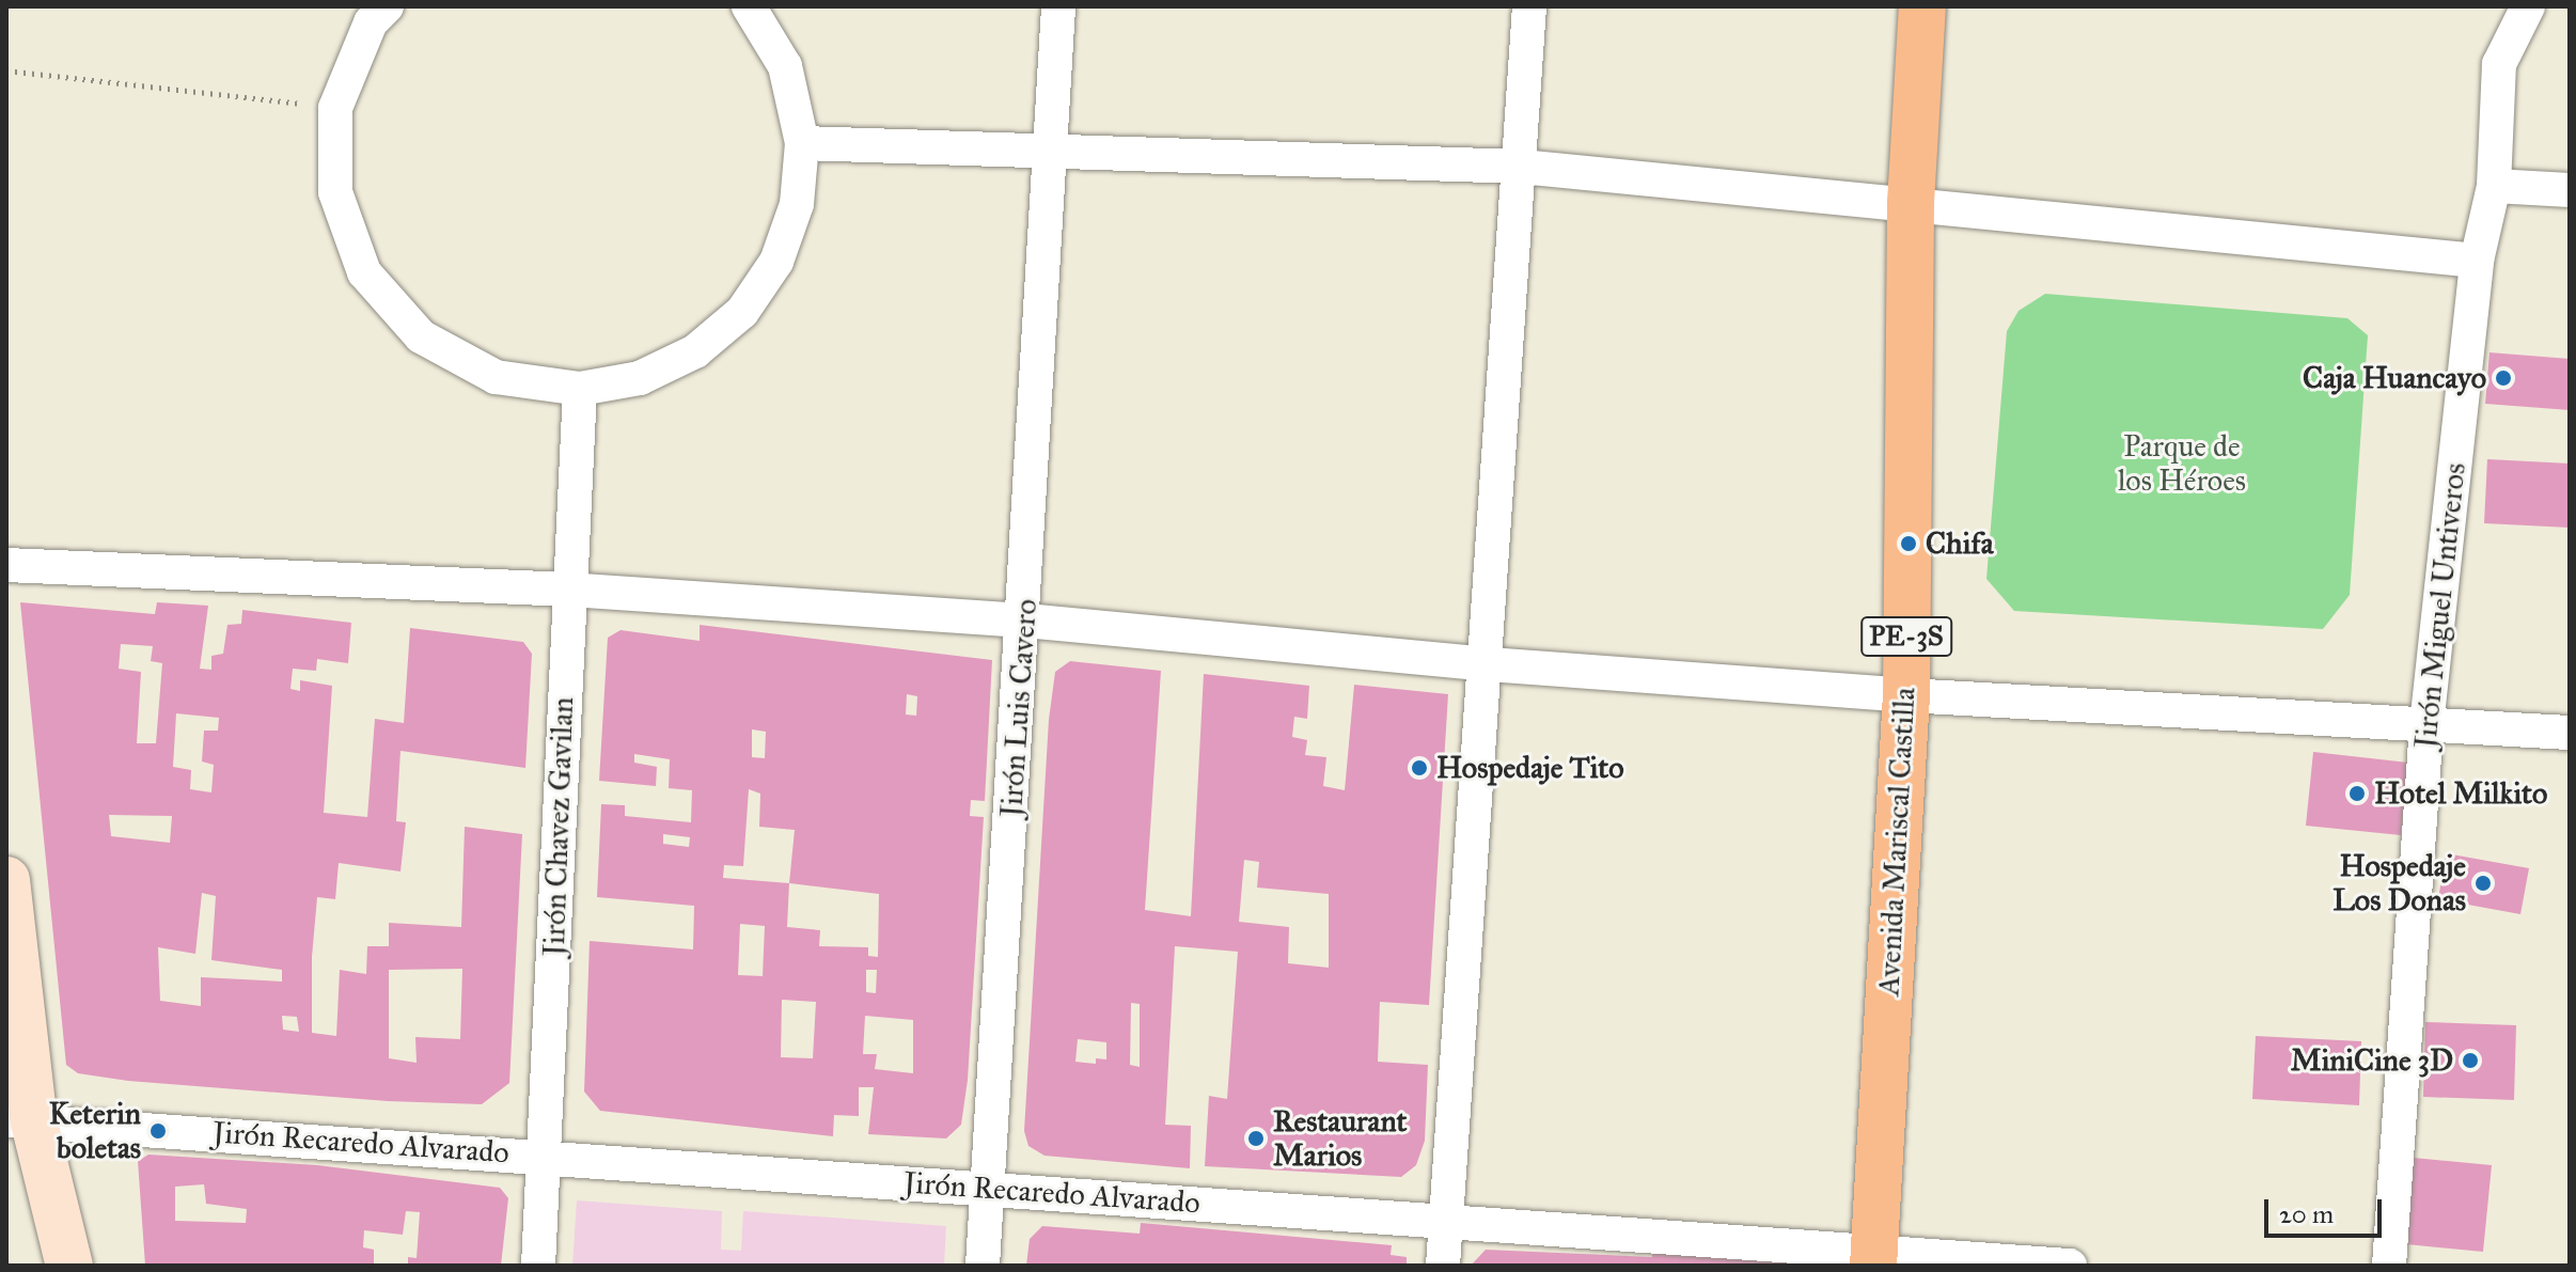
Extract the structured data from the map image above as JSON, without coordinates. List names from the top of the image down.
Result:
{
  "streets": {
    "highway": ["PE-3S", "Avenida Mariscal Castilla"],
    "street": [
      "Jirón Miguel Untiveros",
      "Jirón Luis Cavero",
      "Jirón Chavez Gavilan",
      "Jirón Recaredo Alvarado"
    ]
  },
  "crossings": [
    ["Jirón Luis Cavero", "Jirón Recaredo Alvarado"],
    ["Jirón Chavez Gavilan", "Jirón Recaredo Alvarado"],
    ["Avenida Mariscal Castilla", "Jirón Recaredo Alvarado"]
  ],
  "parks": ["Parque de los Héroes"],
  "places": [
    "Caja Huancayo",
    "Chifa",
    "Hospedaje Tito",
    "Hotel Milkito",
    "Hospedaje Los Donas",
    "MiniCine 3D",
    "Keterin boletas",
    "Restaurant Marios"
  ],
  "scale_bar": "20 m"
}
